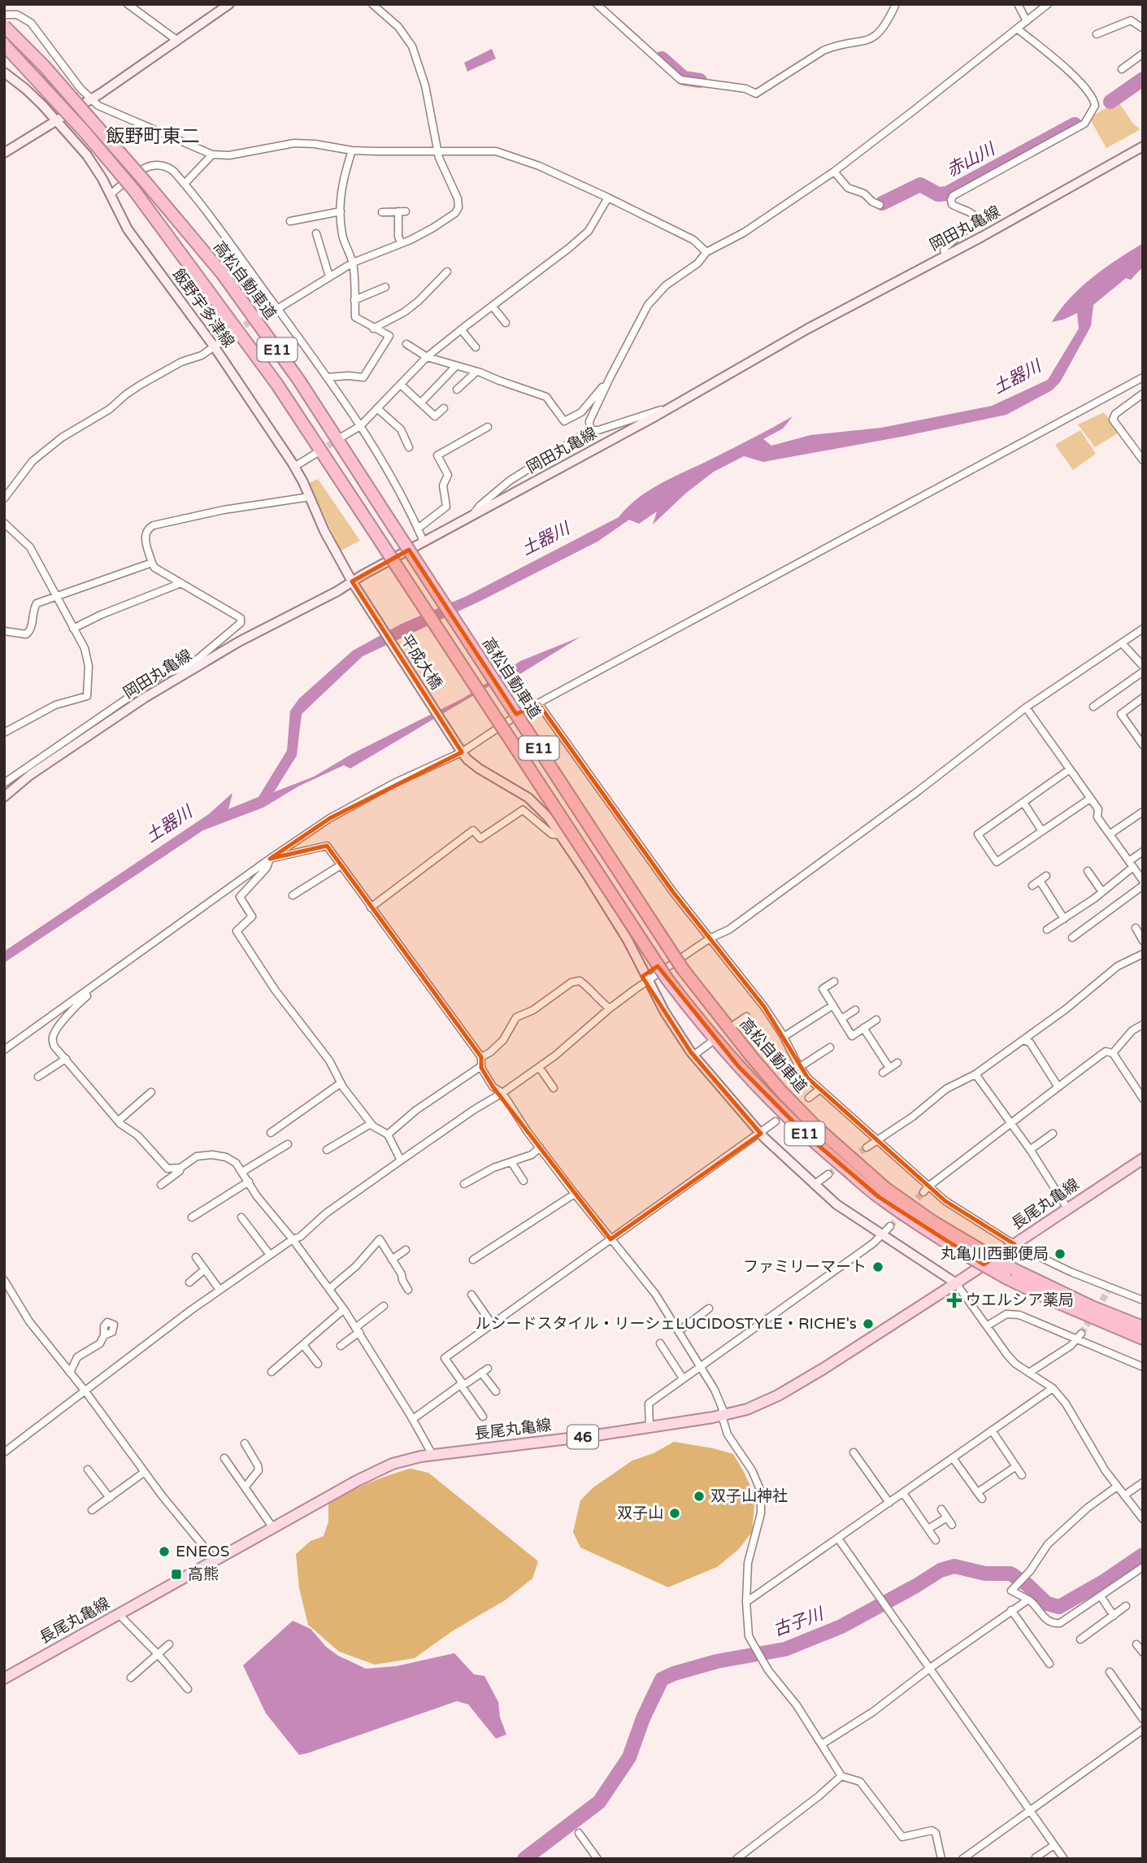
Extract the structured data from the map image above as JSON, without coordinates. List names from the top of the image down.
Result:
{
  "streets": {
    "highway": ["高松自動車道", "E11"],
    "main road": [
      "岡田丸亀線",
      "飯野宇多津線",
      "平成大橋",
      "長尾丸亀線",
      "46"
    ]
  },
  "crossings": [
    ["岡田丸亀線", "飯野宇多津線"],
    ["岡田丸亀線", "平成大橋"],
    ["飯野宇多津線", "平成大橋"],
    ["平成大橋", "長尾丸亀線"]
  ],
  "districts": ["飯野町東二"],
  "water": ["赤山川", "土器川", "古子川"],
  "places": {
    "other": [
      "丸亀川西郵便局",
      "ファミリーマート",
      "ルシードスタイル・リーシェLUCIDOSTYLE・RICHE's",
      "双子山神社",
      "双子山",
      "ENEOS"
    ],
    "health": ["ウエルシア薬局"],
    "transit": ["高熊"]
  }
}
